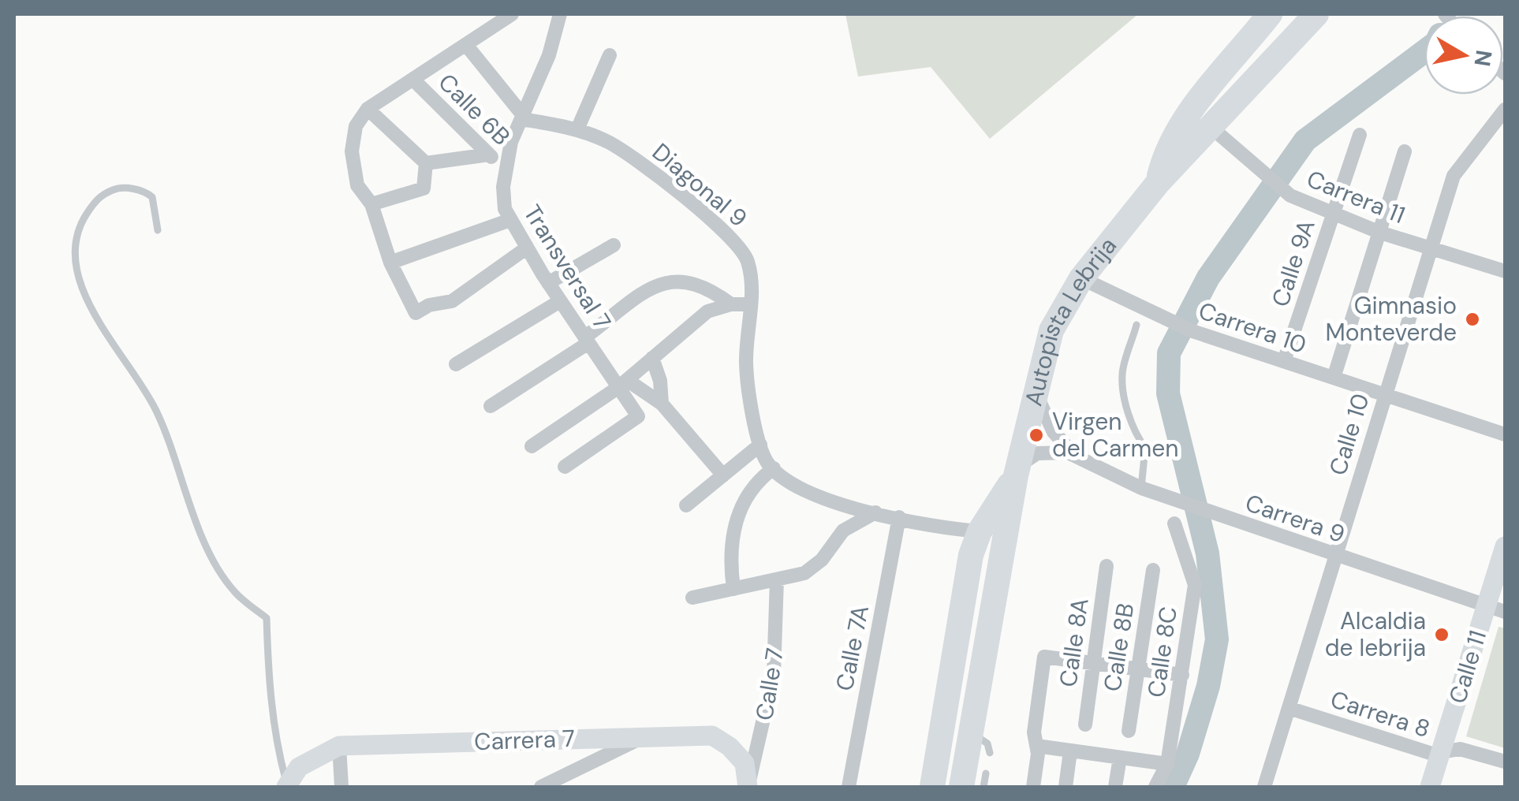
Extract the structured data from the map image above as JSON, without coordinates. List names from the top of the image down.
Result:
{
  "streets": {
    "highway": ["Autopista Lebrija"],
    "street": [
      "Calle 6B",
      "Diagonal 9",
      "Carrera 11",
      "Calle 9A",
      "Transversal 7",
      "Carrera 10",
      "Calle 10",
      "Carrera 9",
      "Calle 8A",
      "Calle 8B",
      "Calle 7A",
      "Calle 8C",
      "Calle 11",
      "Calle 7",
      "Carrera 8",
      "Carrera 7"
    ]
  },
  "crossings": [
    ["Calle 6B", "Transversal 7"],
    ["Diagonal 9", "Transversal 7"],
    ["Diagonal 9", "Autopista Lebrija"],
    ["Diagonal 9", "Calle 7A"],
    ["Carrera 11", "Calle 9A"],
    ["Carrera 11", "Autopista Lebrija"],
    ["Carrera 11", "Calle 10"],
    ["Calle 9A", "Carrera 10"],
    ["Autopista Lebrija", "Carrera 10"],
    ["Autopista Lebrija", "Carrera 9"],
    ["Carrera 10", "Calle 10"],
    ["Calle 10", "Carrera 9"],
    ["Calle 10", "Carrera 8"],
    ["Carrera 9", "Calle 11"],
    ["Calle 11", "Carrera 8"],
    ["Calle 7", "Carrera 7"]
  ],
  "places": ["Gimnasio Monteverde", "Virgen del Carmen", "Alcaldia de lebrija"],
  "north": "right"
}
